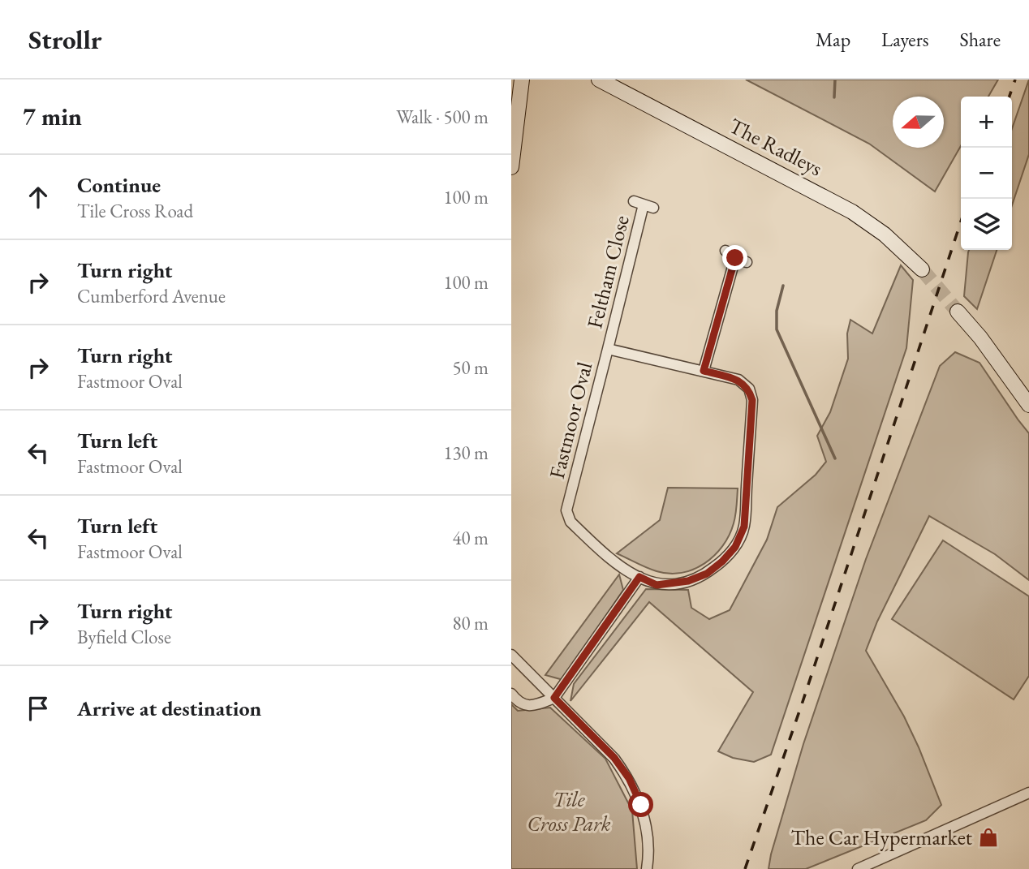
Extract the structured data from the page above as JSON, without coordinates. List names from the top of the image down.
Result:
{
  "streets": {
    "street": ["The Radleys", "Feltham Close", "Fastmoor Oval"]
  },
  "crossings": [
    ["Feltham Close", "Fastmoor Oval"]
  ],
  "parks": ["Tile Cross Park"],
  "places": {
    "shop": ["The Car Hypermarket"]
  },
  "north": "left",
  "page": {
    "header": "Strollr",
    "nav": ["Map", "Layers", "Share"],
    "heading": ["7 min", "Walk · 500 m"],
    "map_buttons": ["+", "−"],
    "list": [
      ["Continue", "Tile Cross Road", "100 m"],
      ["Turn right", "Cumberford Avenue", "100 m"],
      ["Turn right", "Fastmoor Oval", "50 m"],
      ["Turn left", "Fastmoor Oval", "130 m"],
      ["Turn left", "Fastmoor Oval", "40 m"],
      ["Turn right", "Byfield Close", "80 m"],
      "Arrive at destination"
    ]
  }
}
